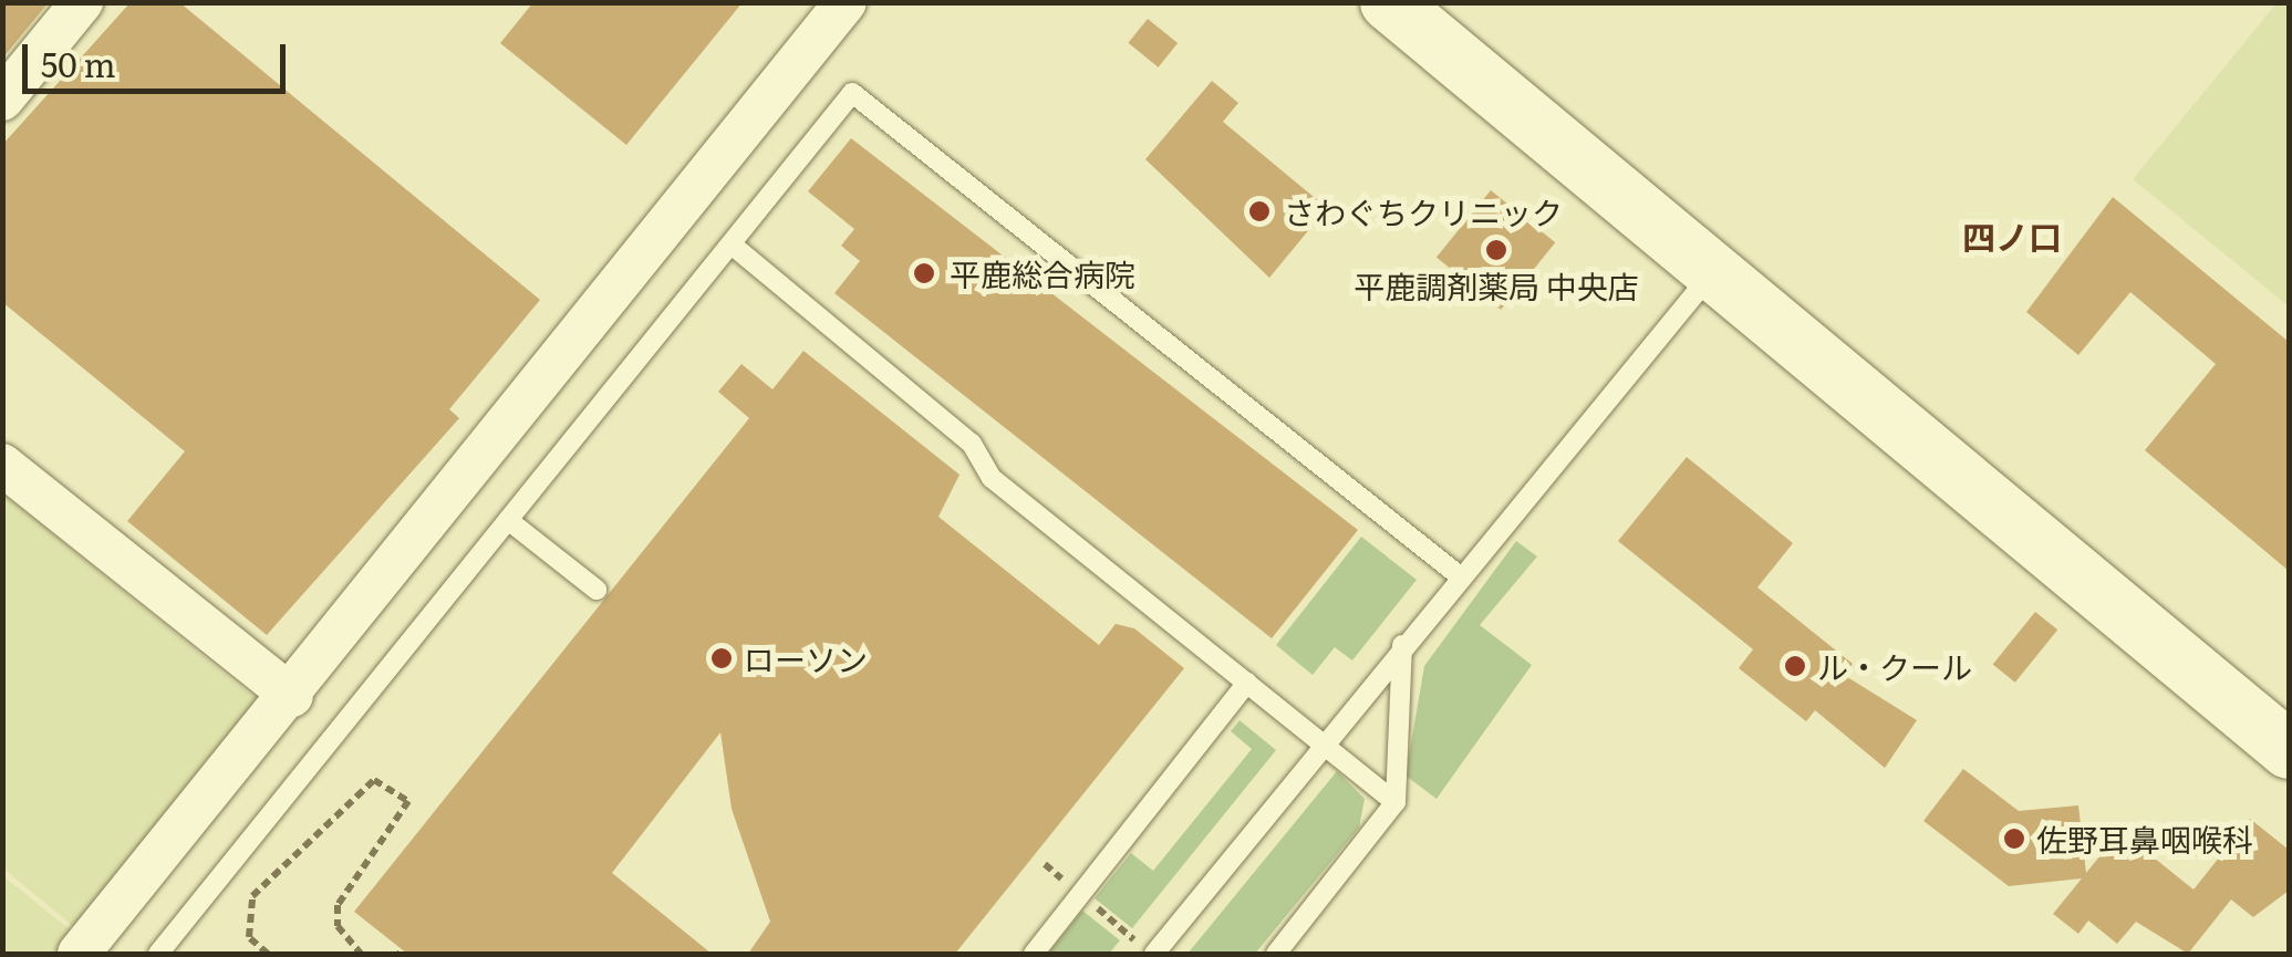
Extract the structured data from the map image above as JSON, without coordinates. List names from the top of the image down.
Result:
{
  "districts": ["四ノ口"],
  "places": [
    "さわぐちクリニック",
    "平鹿調剤薬局 中央店",
    "平鹿総合病院",
    "ローソン",
    "ル・クール",
    "佐野耳鼻咽喉科"
  ],
  "scale_bar": "50 m"
}
